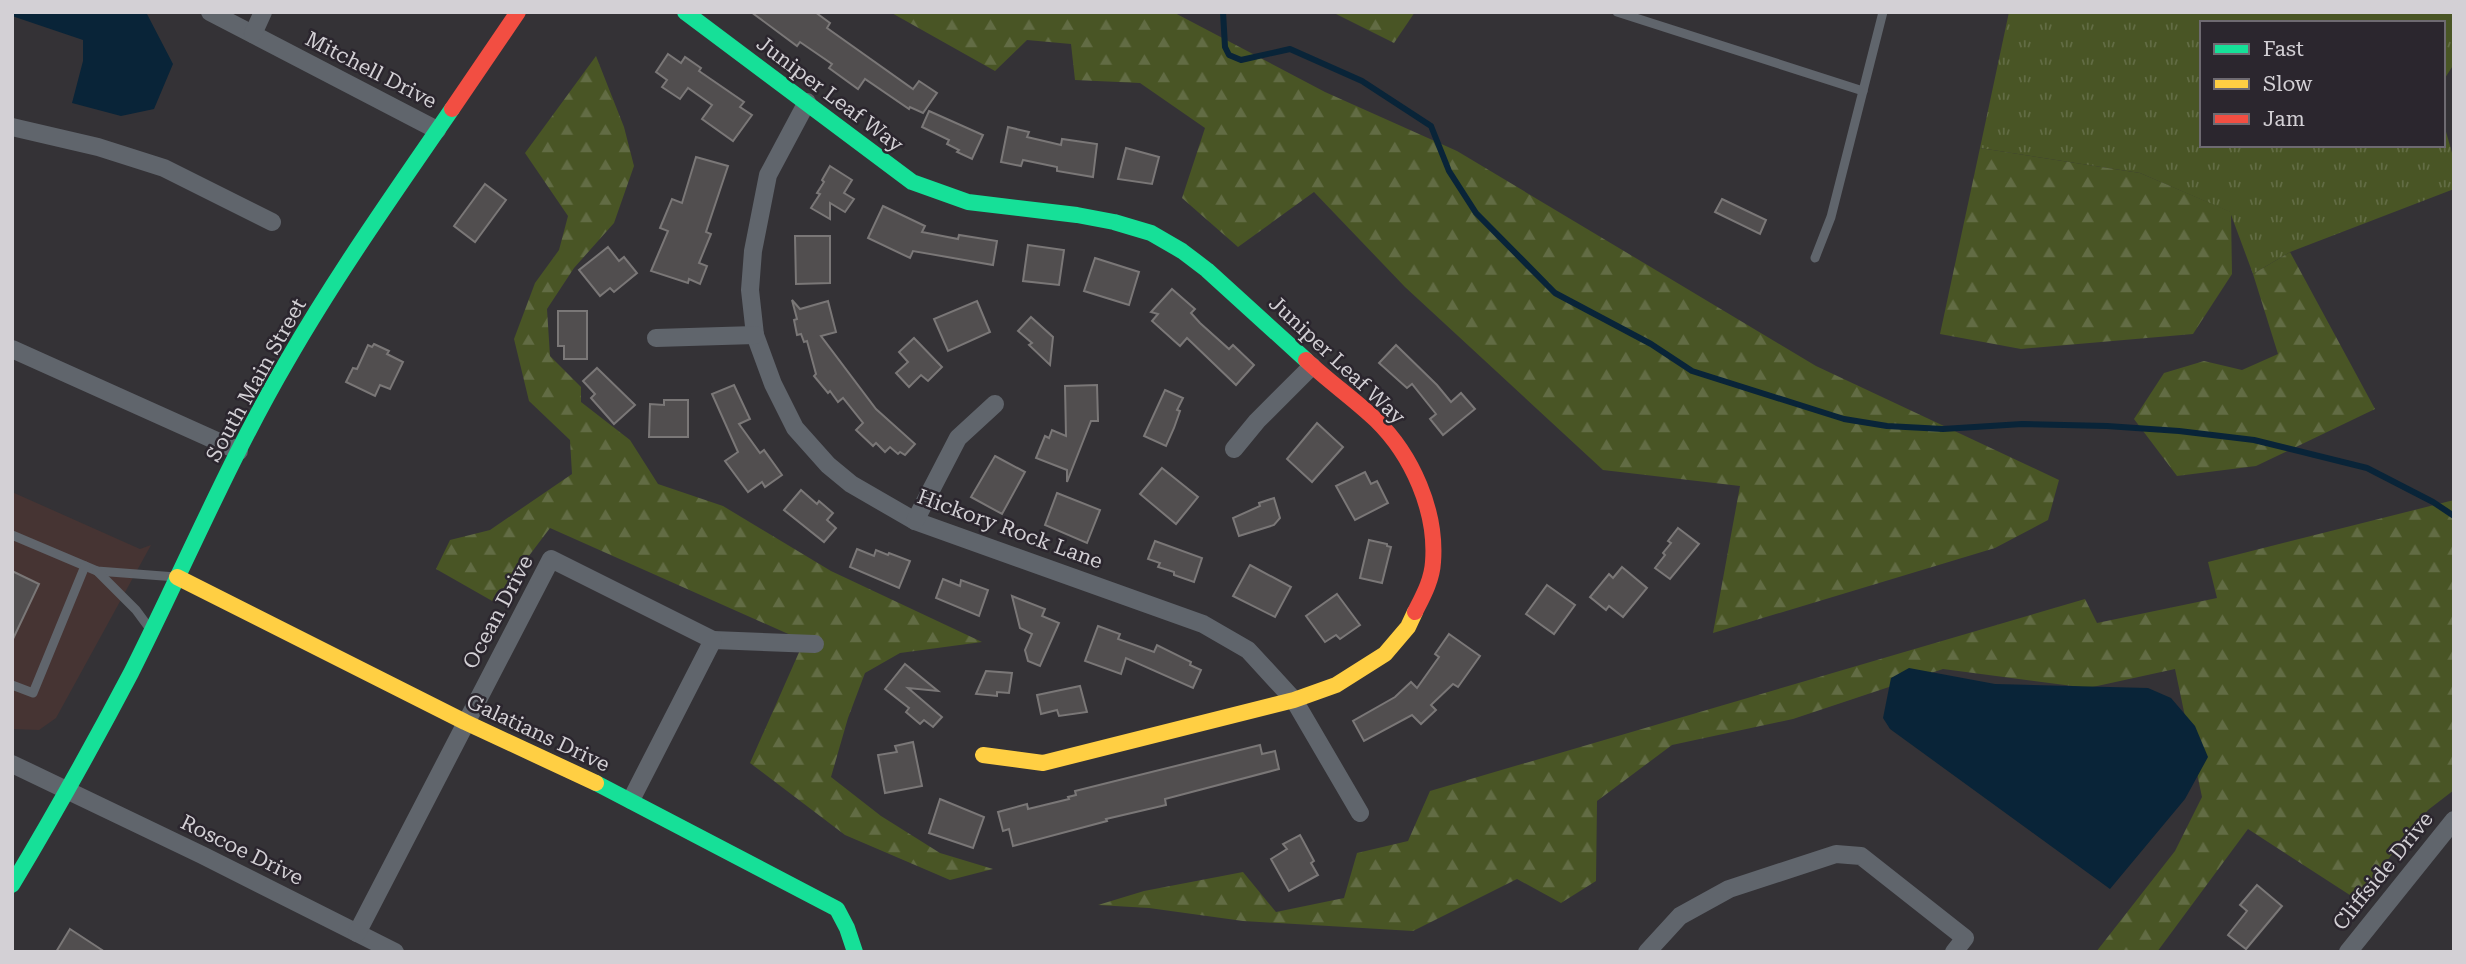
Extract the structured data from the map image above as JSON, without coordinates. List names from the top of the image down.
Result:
{
  "streets": {
    "street": [
      "Mitchell Drive",
      "Juniper Leaf Way",
      "South Main Street",
      "Hickory Rock Lane",
      "Ocean Drive",
      "Galatians Drive",
      "Roscoe Drive",
      "Cliffside Drive"
    ]
  },
  "crossings": [
    ["Mitchell Drive", "South Main Street"],
    ["Juniper Leaf Way", "Hickory Rock Lane"],
    ["South Main Street", "Galatians Drive"],
    ["South Main Street", "Roscoe Drive"],
    ["Ocean Drive", "Galatians Drive"],
    ["Ocean Drive", "Roscoe Drive"]
  ],
  "legend": ["Fast", "Slow", "Jam"]
}
